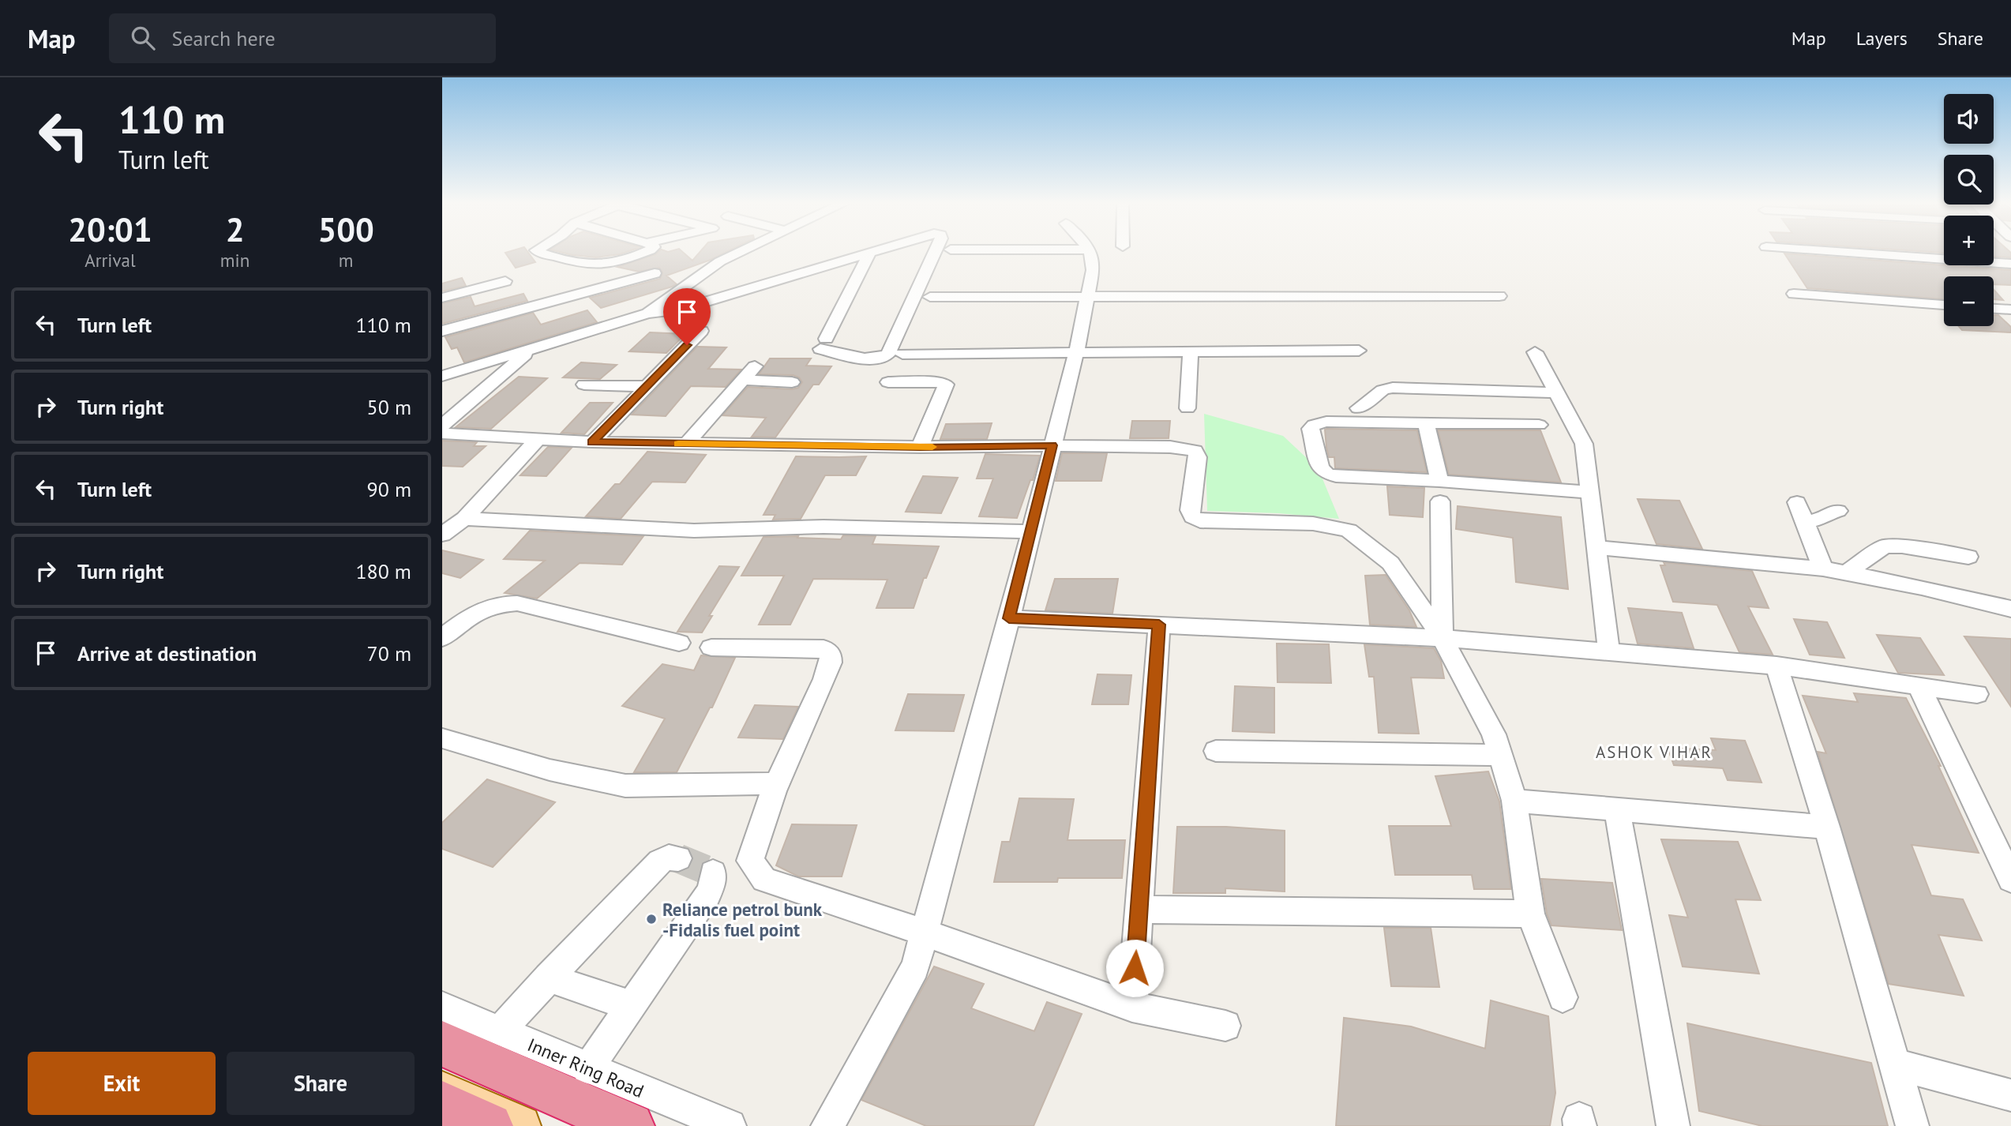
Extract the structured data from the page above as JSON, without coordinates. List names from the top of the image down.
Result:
{
  "streets": {
    "street": ["Inner Ring Road"]
  },
  "districts": ["ASHOK VIHAR"],
  "places": ["Reliance petrol bunk -Fidalis fuel point"],
  "page": {
    "header": "Map",
    "search": "Search here",
    "nav": ["Map", "Layers", "Share"],
    "turn": ["110 m", "Turn left"],
    "map_buttons": ["+", "−"],
    "eta": [
      "20:01",
      "Arrival",
      "2",
      "min",
      "500",
      "m"
    ],
    "list": [
      {
        "name": "Turn left",
        "value": "110 m"
      },
      {
        "name": "Turn right",
        "value": "50 m"
      },
      {
        "name": "Turn left",
        "value": "90 m"
      },
      {
        "name": "Turn right",
        "value": "180 m"
      },
      {
        "name": "Arrive at destination",
        "value": "70 m"
      }
    ],
    "buttons": ["Exit", "Share"]
  }
}
